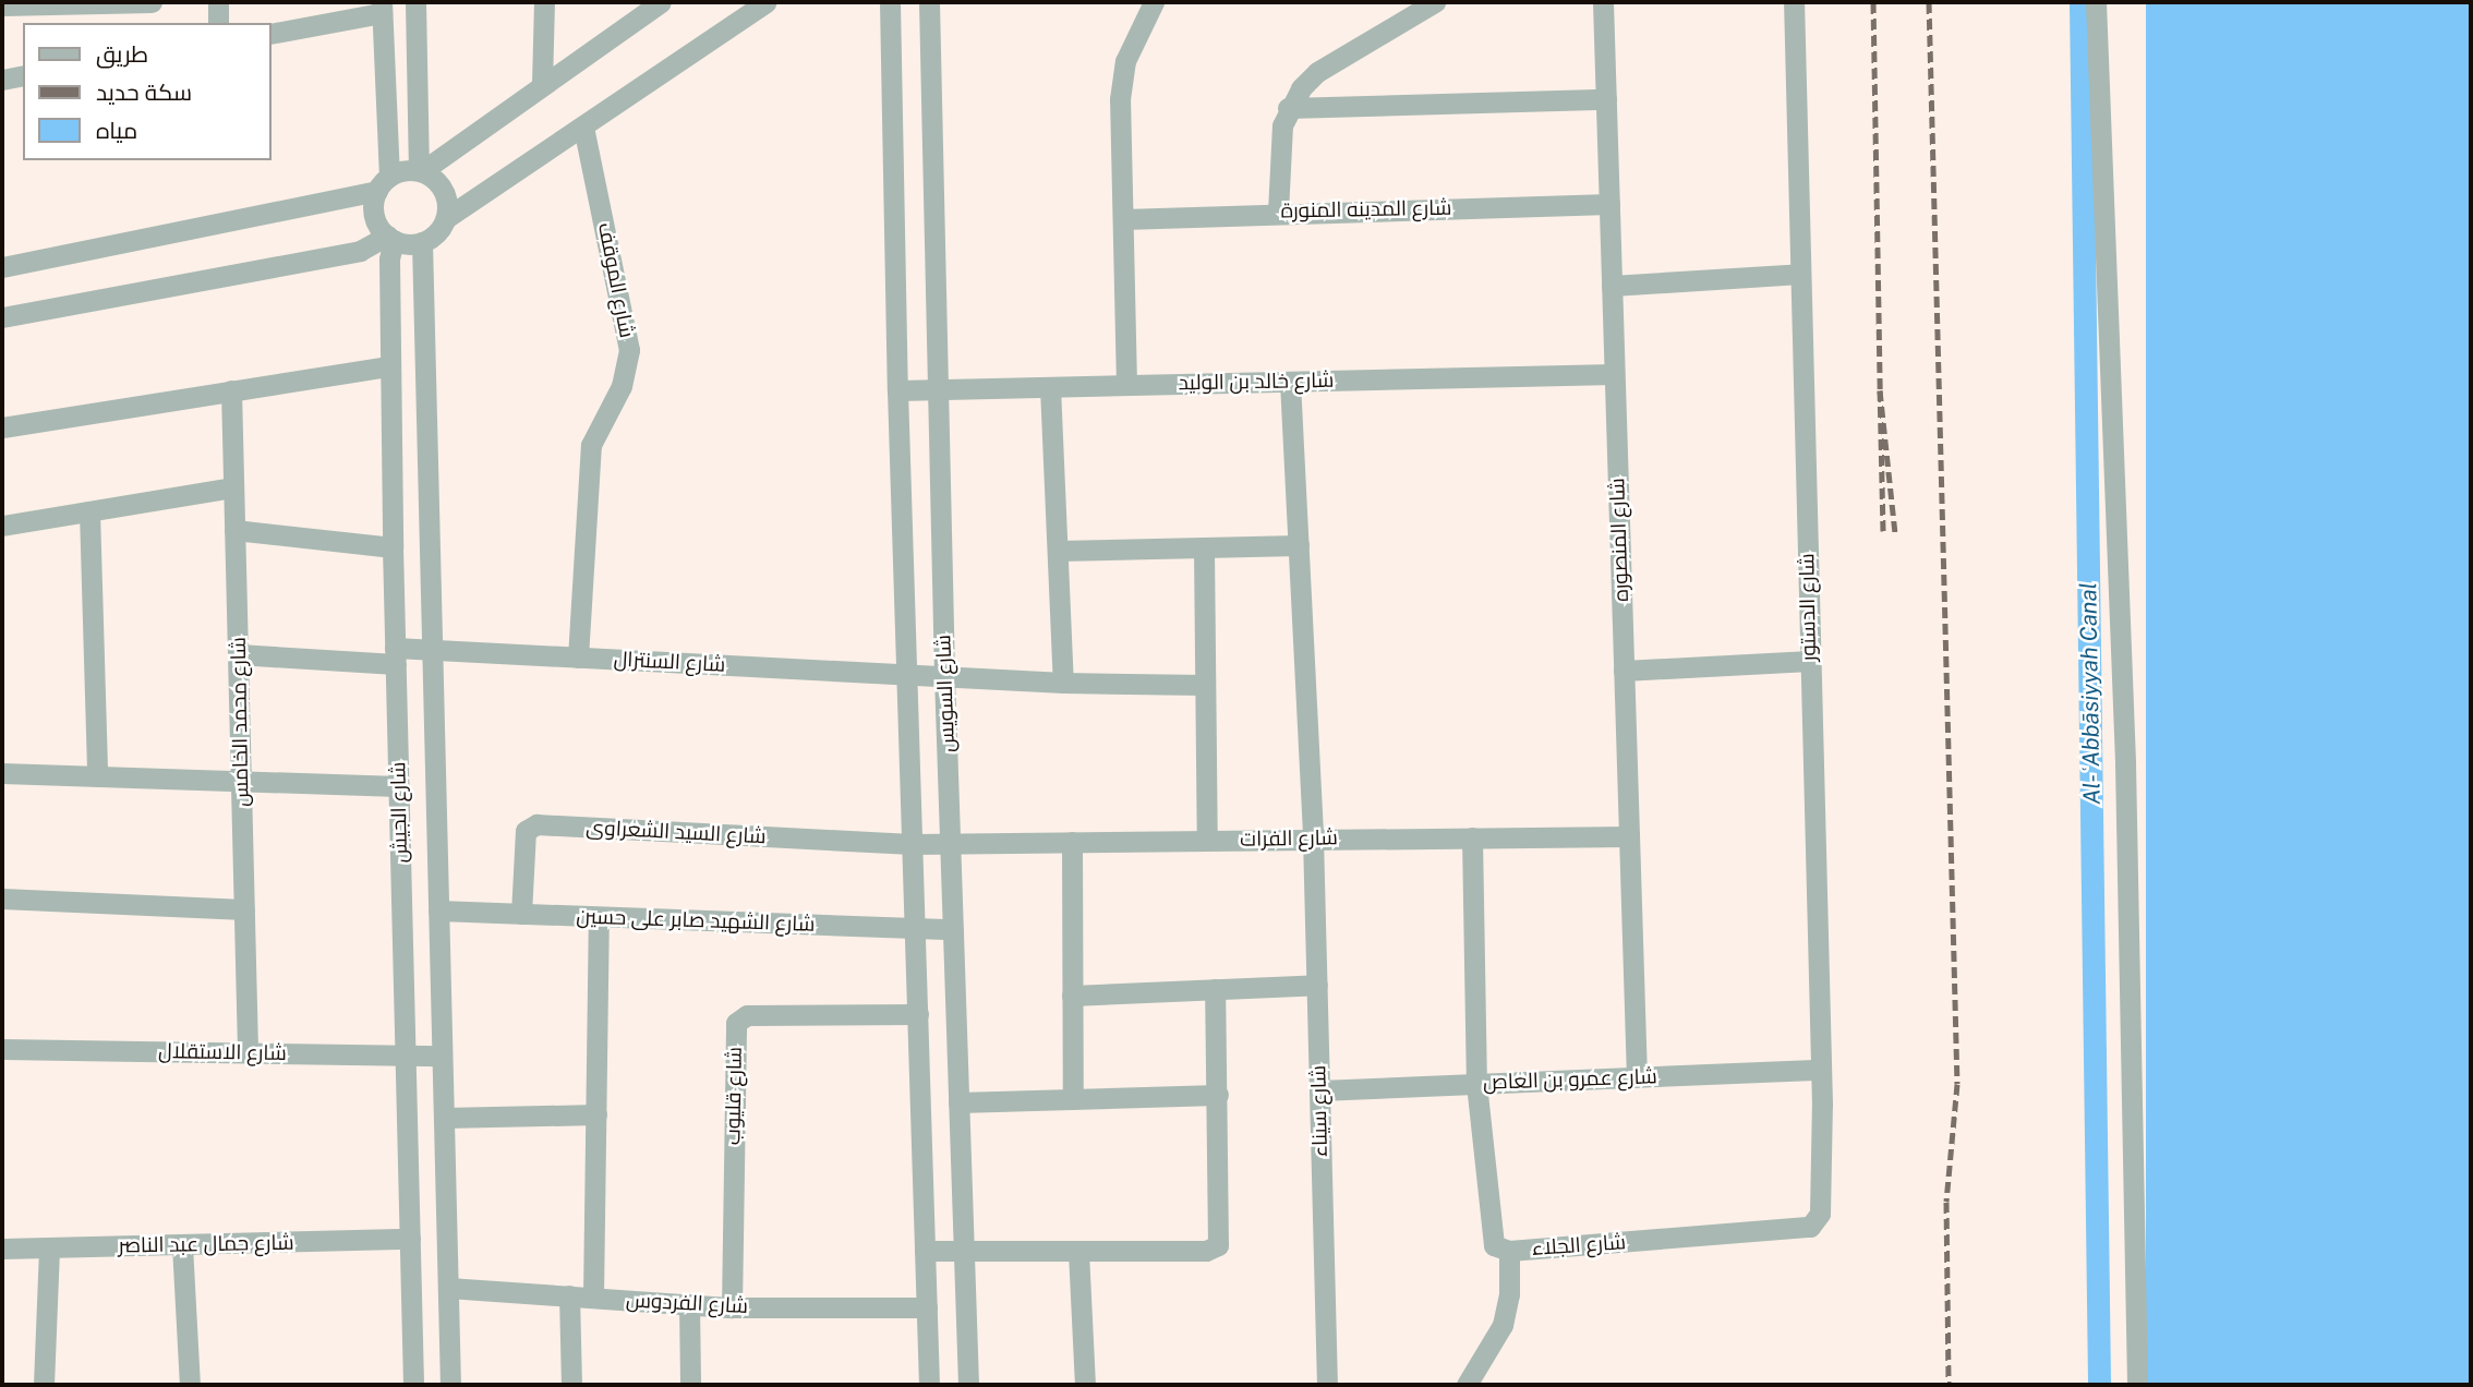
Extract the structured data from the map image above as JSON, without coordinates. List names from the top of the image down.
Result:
{
  "streets": {
    "street": [
      "شارع المدينه المنورة",
      "شارع الموقف",
      "شارع خالد بن الوليد",
      "شارع المنصوره",
      "شارع الدستور",
      "شارع السنترال",
      "شارع السويس",
      "شارع محمد الخامس",
      "شارع الجيش",
      "شارع السيد الشعراوى",
      "شارع الفرات",
      "شارع الشهيد صابر على حسين",
      "شارع الاستقلال",
      "شارع عمرو بن العاص",
      "شارع قليوب",
      "شارع سيناء",
      "شارع جمال عبد الناصر",
      "شارع الجلاء",
      "شارع الفردوس"
    ]
  },
  "crossings": [
    ["شارع المدينه المنورة", "شارع المنصوره"],
    ["شارع الموقف", "شارع السنترال"],
    ["شارع خالد بن الوليد", "شارع المنصوره"],
    ["شارع خالد بن الوليد", "شارع السويس"],
    ["شارع خالد بن الوليد", "شارع سيناء"],
    ["شارع المنصوره", "شارع الفرات"],
    ["شارع المنصوره", "شارع عمرو بن العاص"],
    ["شارع الدستور", "شارع عمرو بن العاص"],
    ["شارع الدستور", "شارع الجلاء"],
    ["شارع السنترال", "شارع السويس"],
    ["شارع السنترال", "شارع محمد الخامس"],
    ["شارع السنترال", "شارع الجيش"],
    ["شارع السويس", "شارع السيد الشعراوى"],
    ["شارع السويس", "شارع الفرات"],
    ["شارع السويس", "شارع الشهيد صابر على حسين"],
    ["شارع السويس", "شارع قليوب"],
    ["شارع السويس", "شارع الفردوس"],
    ["شارع محمد الخامس", "شارع الاستقلال"],
    ["شارع الجيش", "شارع الشهيد صابر على حسين"],
    ["شارع الجيش", "شارع الاستقلال"],
    ["شارع الجيش", "شارع جمال عبد الناصر"],
    ["شارع الجيش", "شارع الفردوس"],
    ["شارع السيد الشعراوى", "شارع الفرات"],
    ["شارع السيد الشعراوى", "شارع الشهيد صابر على حسين"],
    ["شارع الفرات", "شارع سيناء"],
    ["شارع عمرو بن العاص", "شارع سيناء"],
    ["شارع عمرو بن العاص", "شارع الجلاء"],
    ["شارع قليوب", "شارع الفردوس"]
  ],
  "water": ["Al-ʿAbbāsiyyah Canal"],
  "legend": ["طريق", "سكة حديد", "مياه"]
}
